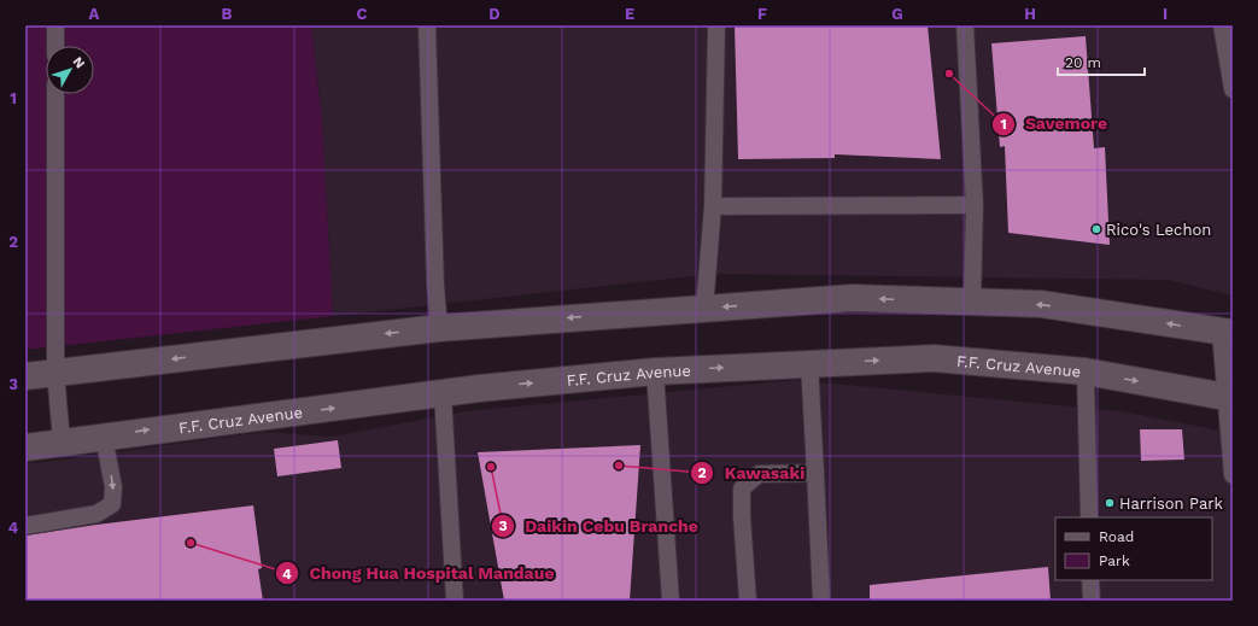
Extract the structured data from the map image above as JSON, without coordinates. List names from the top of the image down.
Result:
{
  "streets": {
    "street": ["F.F. Cruz Avenue"]
  },
  "places": [
    "Savemore",
    "Rico's Lechon",
    "Kawasaki",
    "Daikin Cebu Branche",
    "Harrison Park",
    "Chong Hua Hospital Mandaue"
  ],
  "legend": ["Road", "Park"],
  "scale_bar": "20 m",
  "north": "top right",
  "grid": {
    "columns": [
      "A",
      "B",
      "C",
      "D",
      "E",
      "F",
      "G",
      "H",
      "I"
    ],
    "rows": [
      "1",
      "2",
      "3",
      "4"
    ]
  }
}
